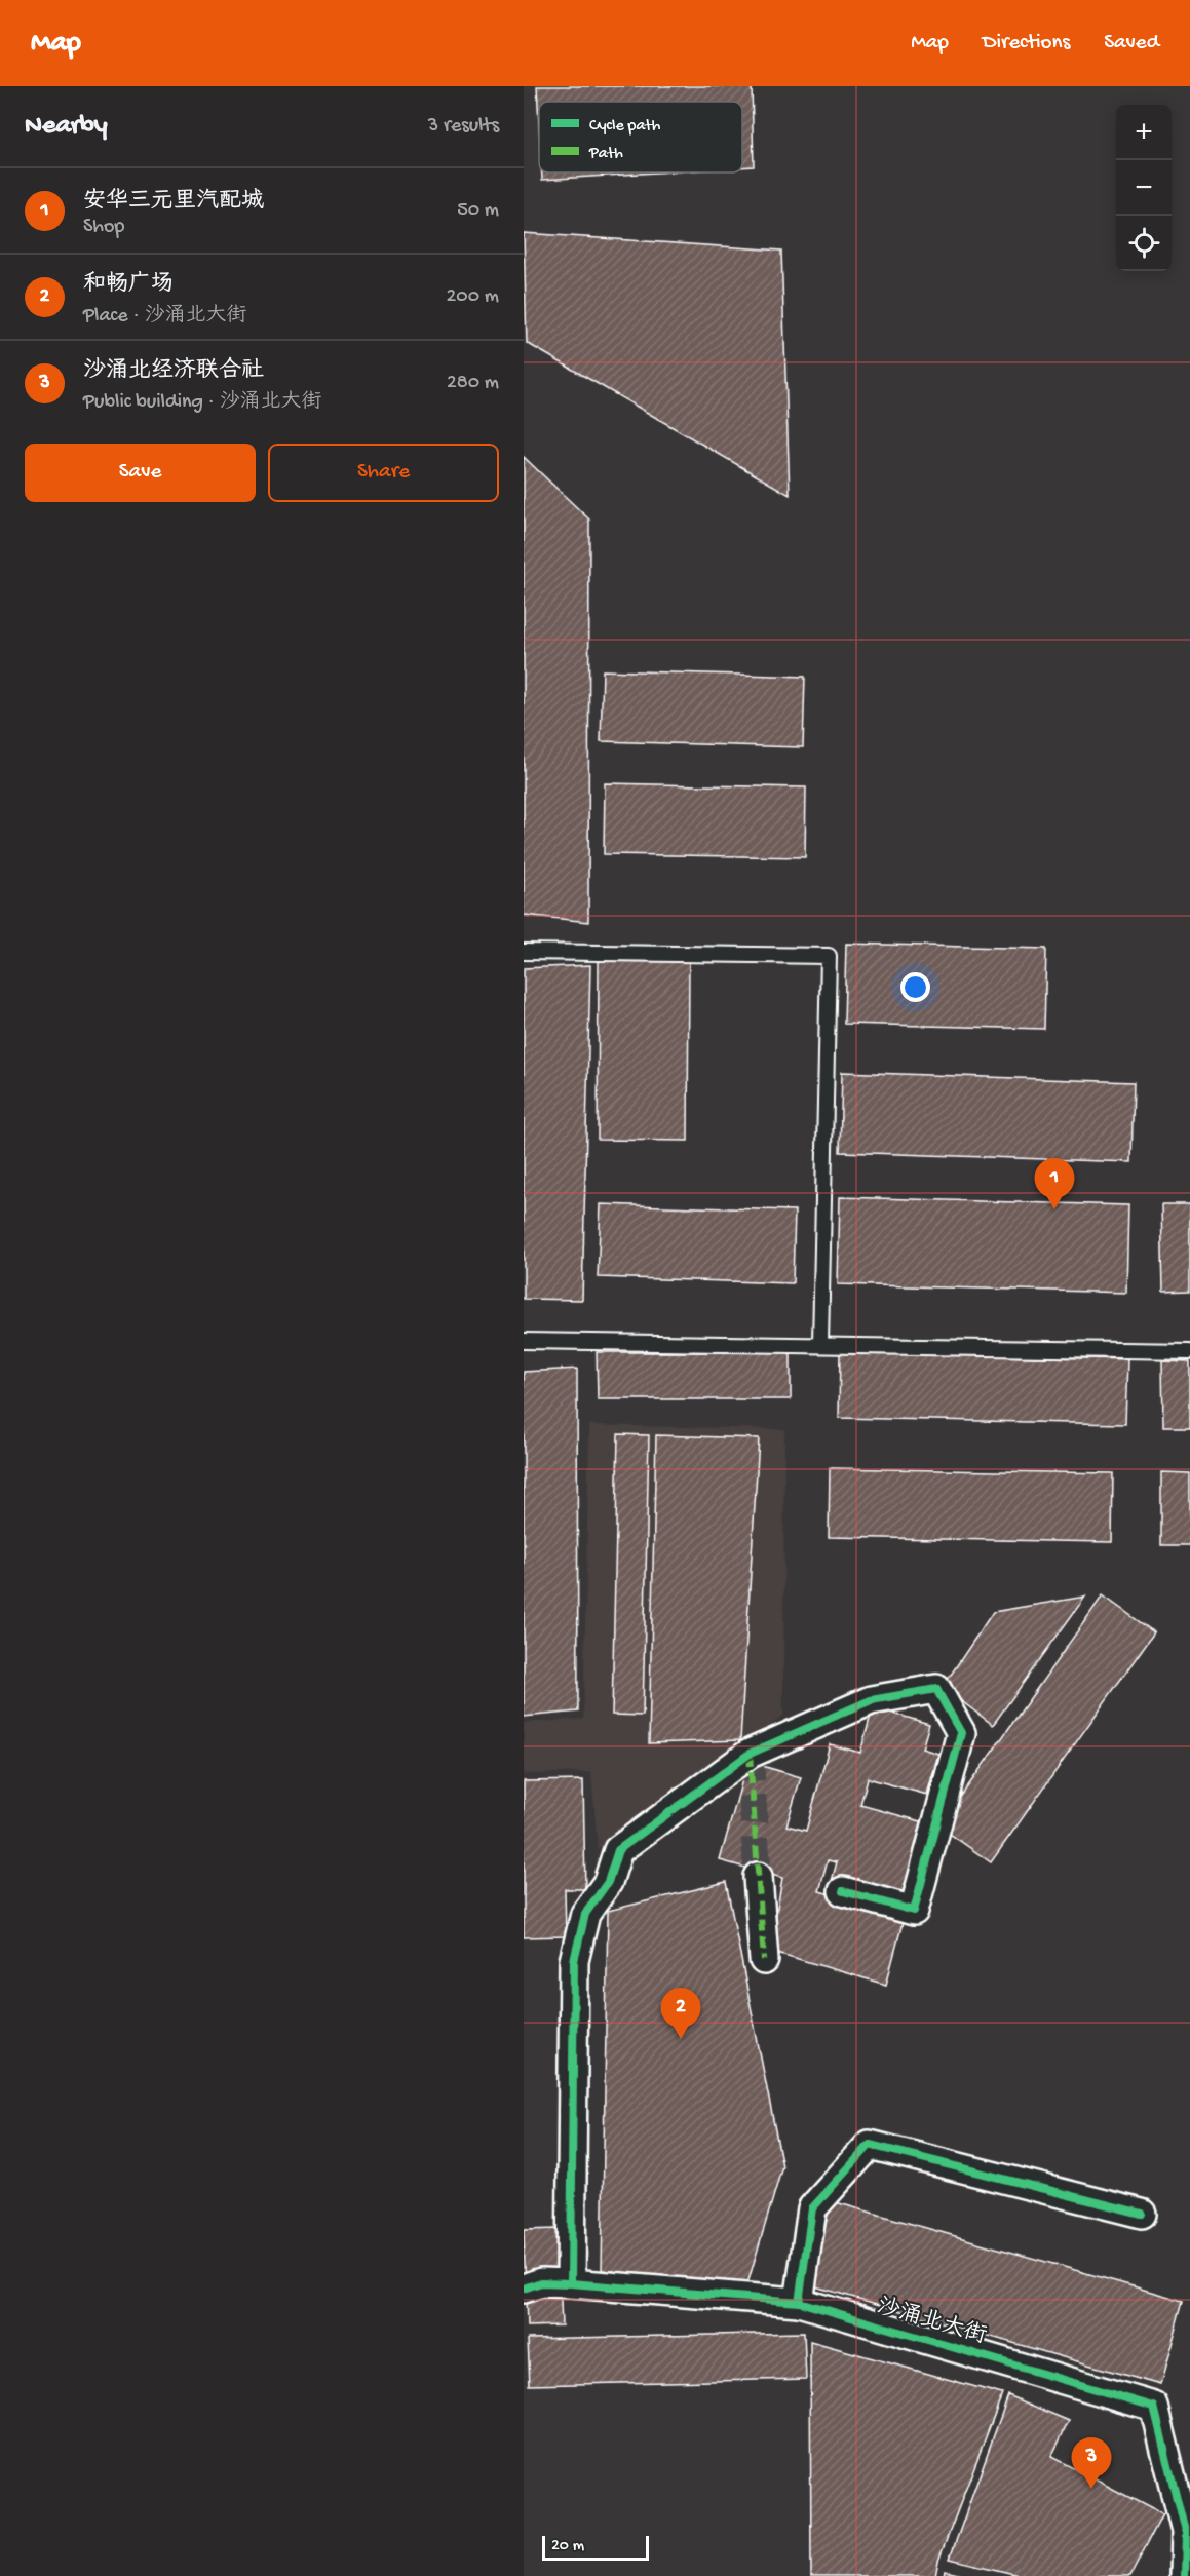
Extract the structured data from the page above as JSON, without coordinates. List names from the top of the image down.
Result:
{
  "streets": {
    "street": ["沙涌北大街"]
  },
  "legend": ["Cycle path", "Path"],
  "scale_bar": "20 m",
  "page": {
    "header": "Map",
    "nav": ["Map", "Directions", "Saved"],
    "heading": ["Nearby", "3 results"],
    "map_buttons": ["+", "−"],
    "list": [
      {
        "mark": "1",
        "name": "安华三元里汽配城",
        "note": "Shop",
        "value": "50 m"
      },
      {
        "mark": "2",
        "name": "和畅广场",
        "note": "Place · 沙涌北大街",
        "value": "200 m"
      },
      {
        "mark": "3",
        "name": "沙涌北经济联合社",
        "note": "Public building · 沙涌北大街",
        "value": "280 m"
      }
    ],
    "buttons": ["Save", "Share"],
    "pins": ["1", "2", "3"],
    "scale": "20 m"
  }
}
